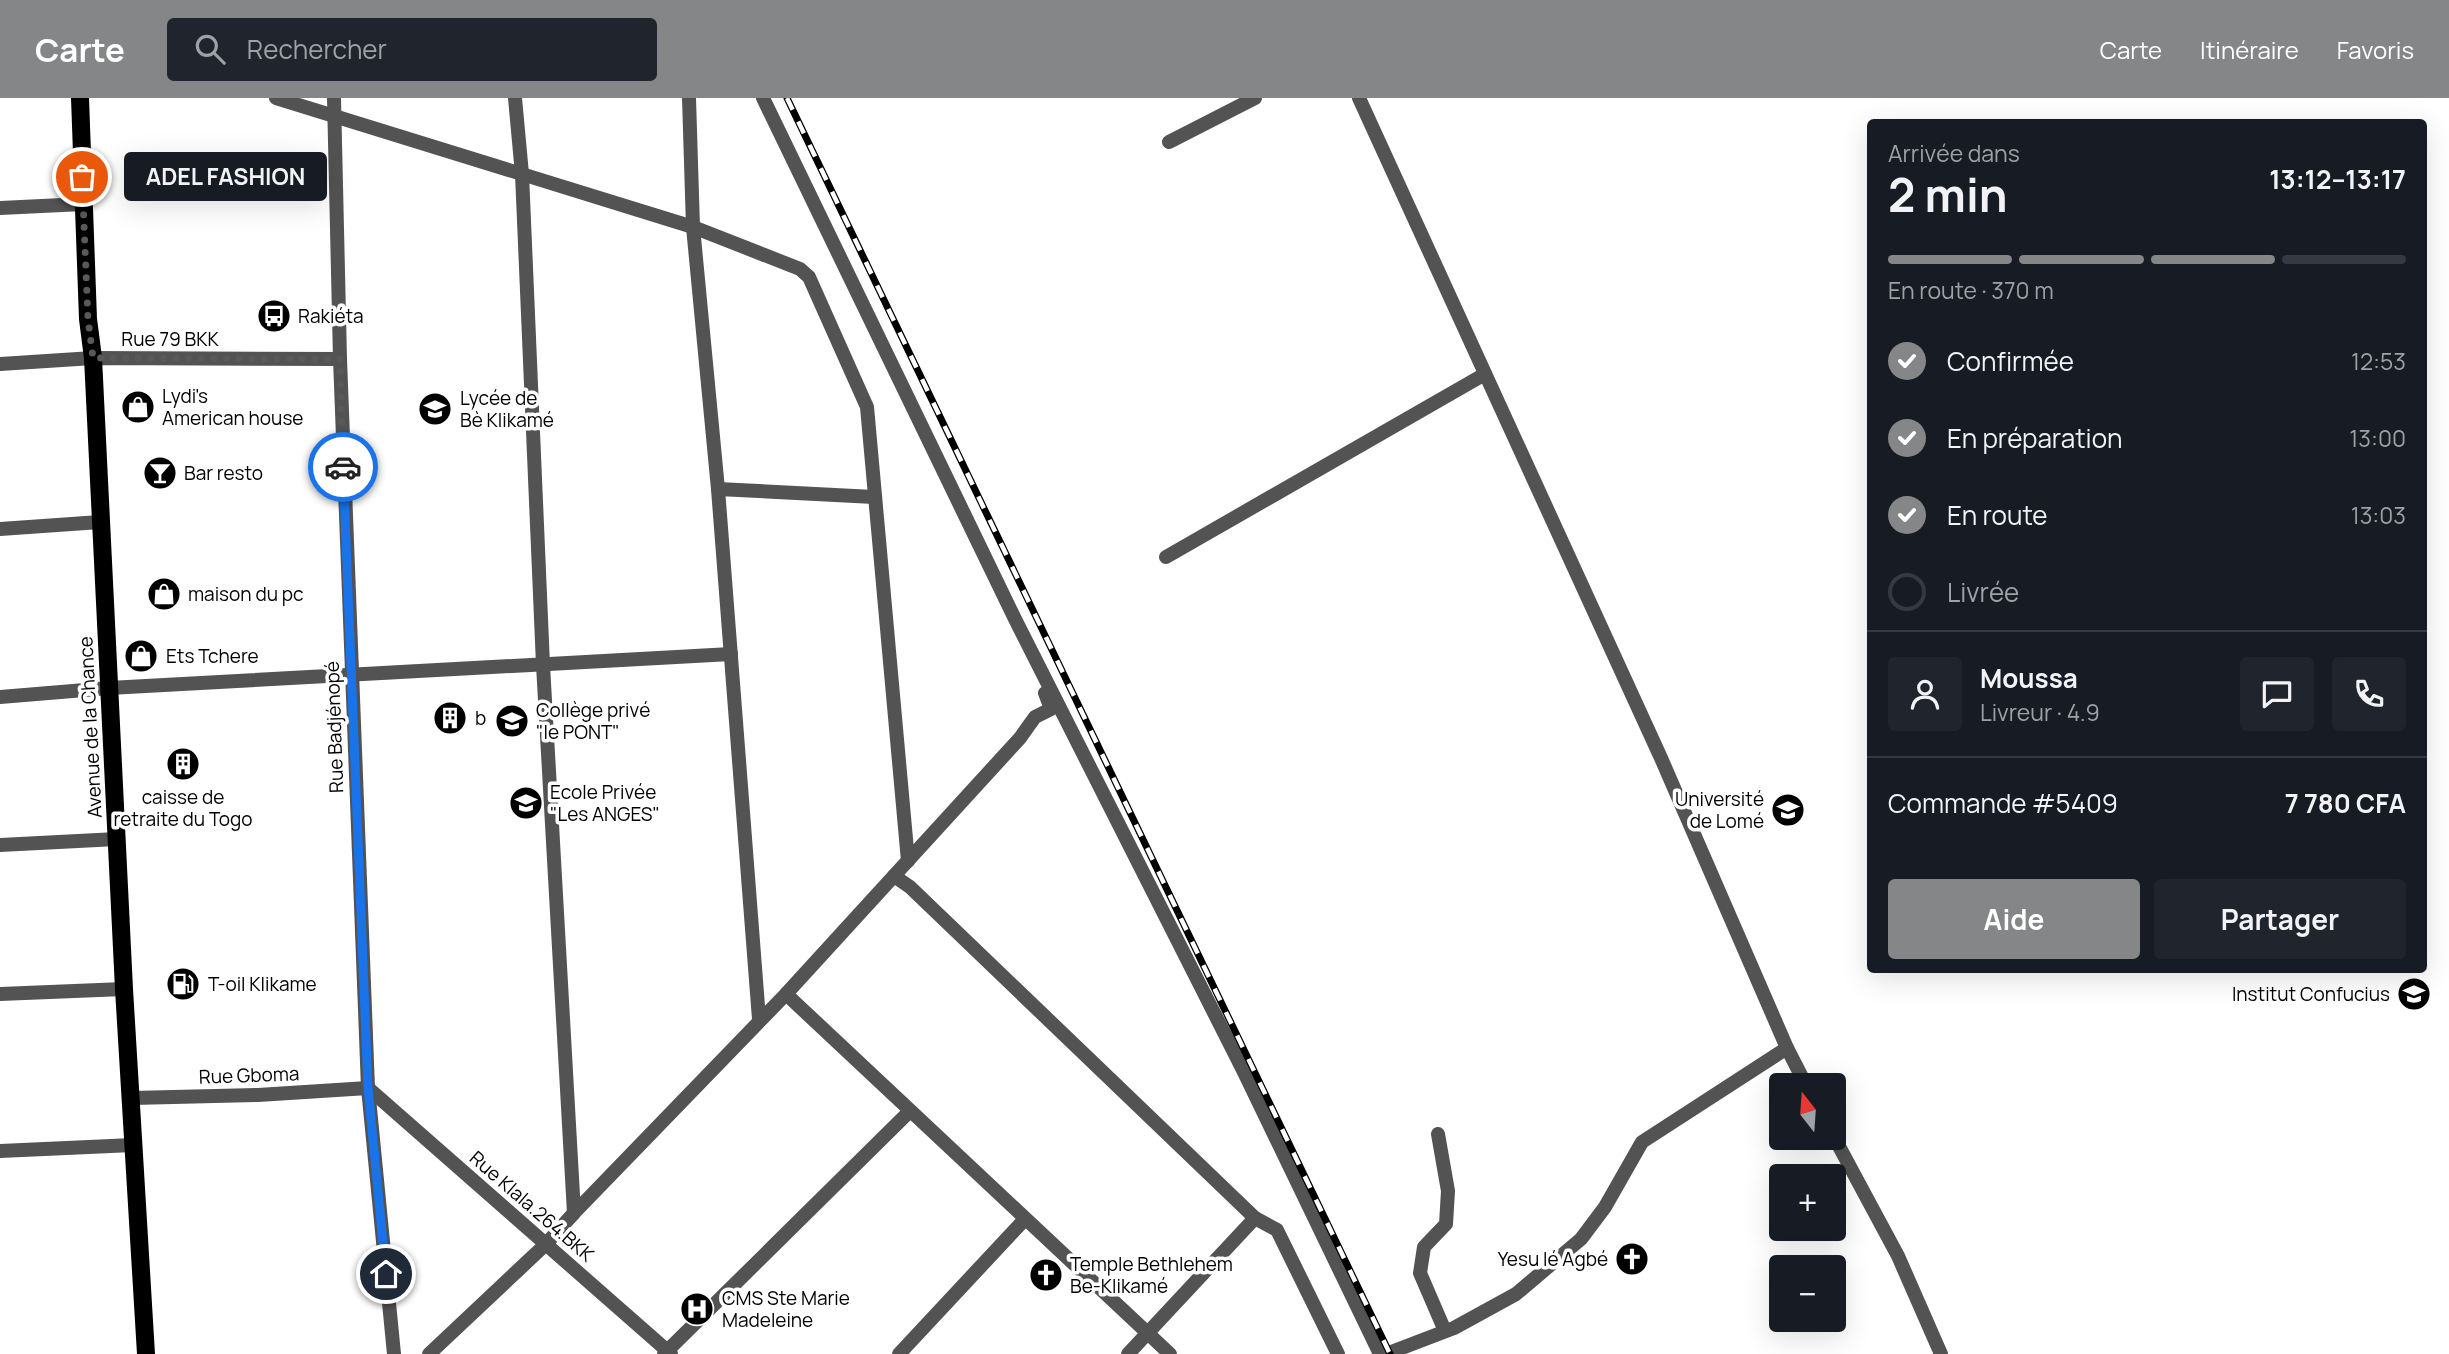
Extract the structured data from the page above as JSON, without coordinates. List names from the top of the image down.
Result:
{
  "streets": {
    "main road": ["Avenue de la Chance"],
    "street": [
      "Rue 79 BKK",
      "Rue Badjénopé",
      "Rue Gboma",
      "Rue Klala.264.BKK"
    ]
  },
  "crossings": [
    ["Rue 79 BKK", "Avenue de la Chance"],
    ["Rue 79 BKK", "Rue Badjénopé"],
    ["Avenue de la Chance", "Rue Gboma"],
    ["Rue Badjénopé", "Rue Gboma"],
    ["Rue Badjénopé", "Rue Klala.264.BKK"],
    ["Rue Gboma", "Rue Klala.264.BKK"]
  ],
  "places": {
    "other": ["ADEL FASHION"],
    "bus stop": ["Rakiéta"],
    "shop": ["Lydi's American house", "maison du pc", "Ets Tchere"],
    "school or university": [
      "Lycée de Bè Klikamé",
      "Collège privé \"le PONT\"",
      "Ecole Privée \"Les ANGES\"",
      "Université de Lomé",
      "Institut Confucius"
    ],
    "bar": ["Bar resto"],
    "building": ["b", "caisse de retraite du Togo"],
    "fuel station": ["T-oil Klikame"],
    "church": ["Yesu lé Agbé", "Temple Bethlehem Be-Klikamé"],
    "hospital": ["CMS Ste Marie Madeleine"]
  },
  "north": "top",
  "page": {
    "header": "Carte",
    "search": "Rechercher",
    "nav": ["Carte", "Itinéraire", "Favoris"],
    "heading": ["2 min", "Arrivée dans", "13:12–13:17"],
    "panel": [
      "Moussa",
      "Livreur · 4.9",
      "Commande #5409",
      "7 780 CFA"
    ],
    "bubble": "ADEL FASHION",
    "bar": "En route · 370 m",
    "list": [
      ["Confirmée", "12:53"],
      ["En préparation", "13:00"],
      ["En route", "13:03"],
      "Livrée"
    ],
    "buttons": ["Aide", "Partager"],
    "map_buttons": ["+", "−"]
  }
}
